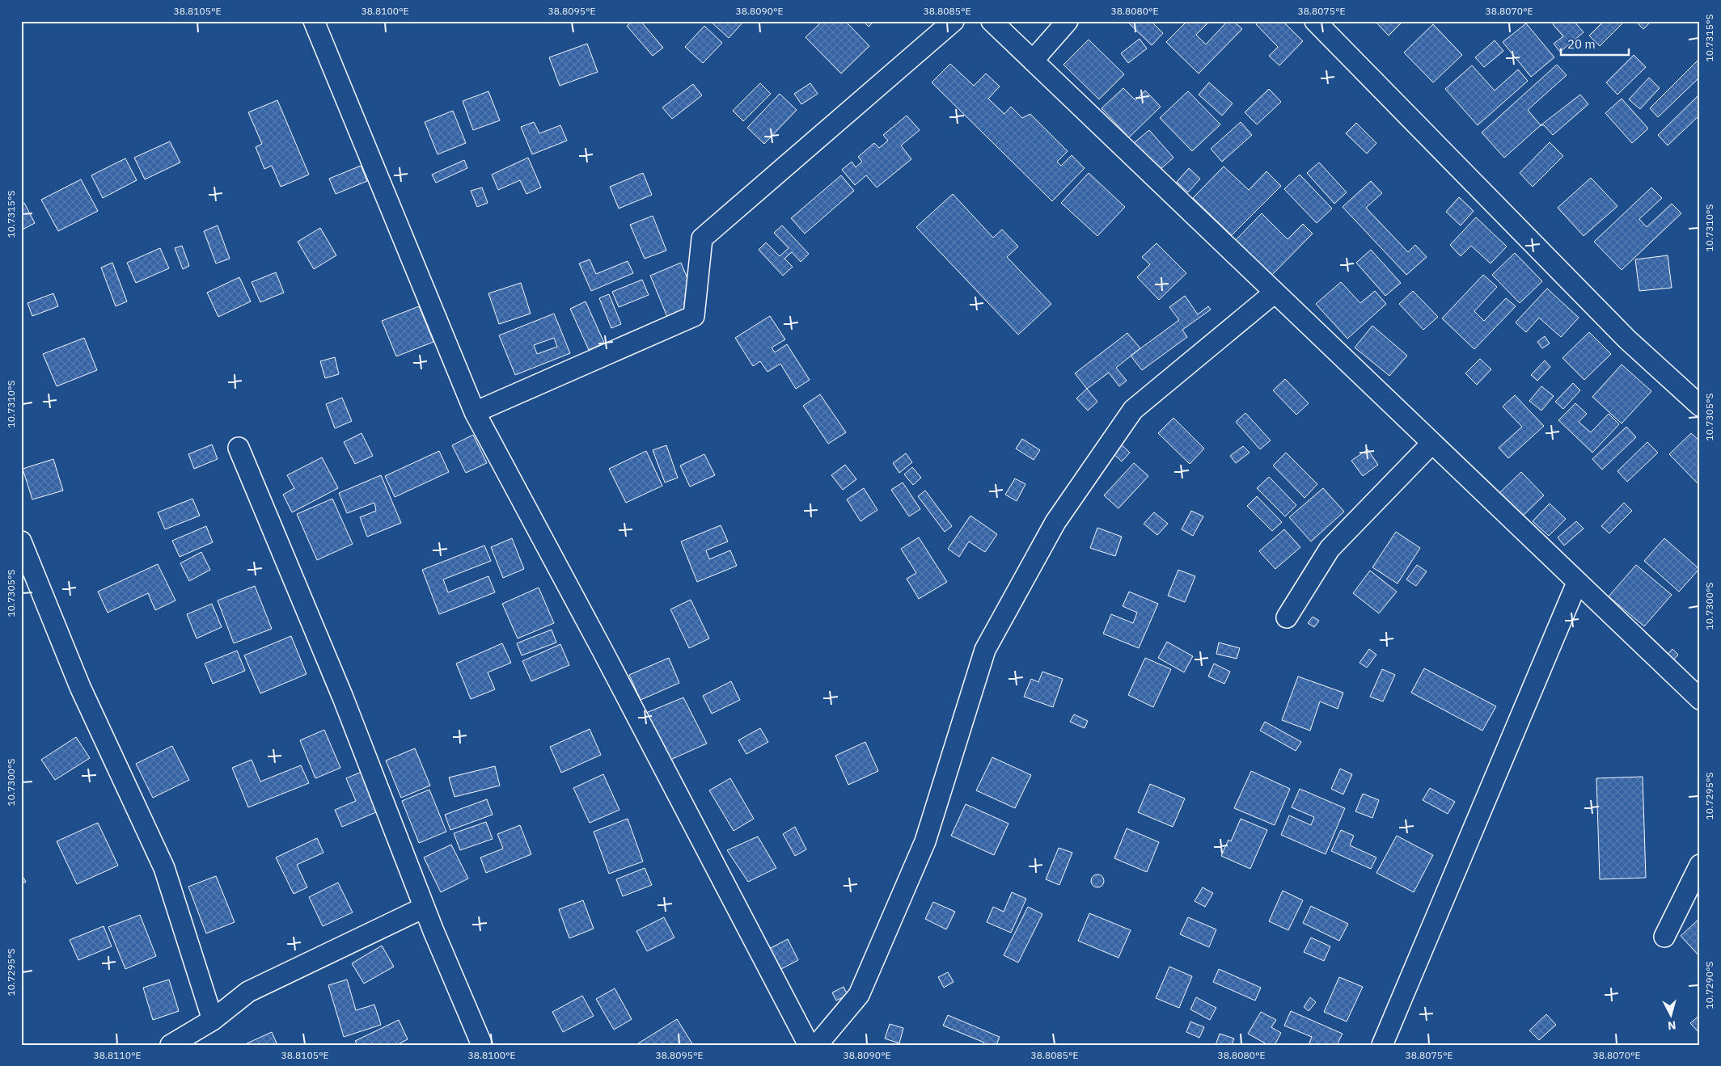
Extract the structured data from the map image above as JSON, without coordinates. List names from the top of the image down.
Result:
{
  "scale_bar": "20 m",
  "north": "bottom",
  "coordinates": [
    "38.8105°E",
    "38.8100°E",
    "38.8095°E",
    "38.8090°E",
    "38.8085°E",
    "38.8080°E",
    "38.8075°E",
    "38.8070°E",
    "10.7315°S",
    "10.7310°S",
    "10.7305°S",
    "10.7300°S",
    "10.7295°S",
    "10.7290°S",
    "38.8110°E"
  ]
}
